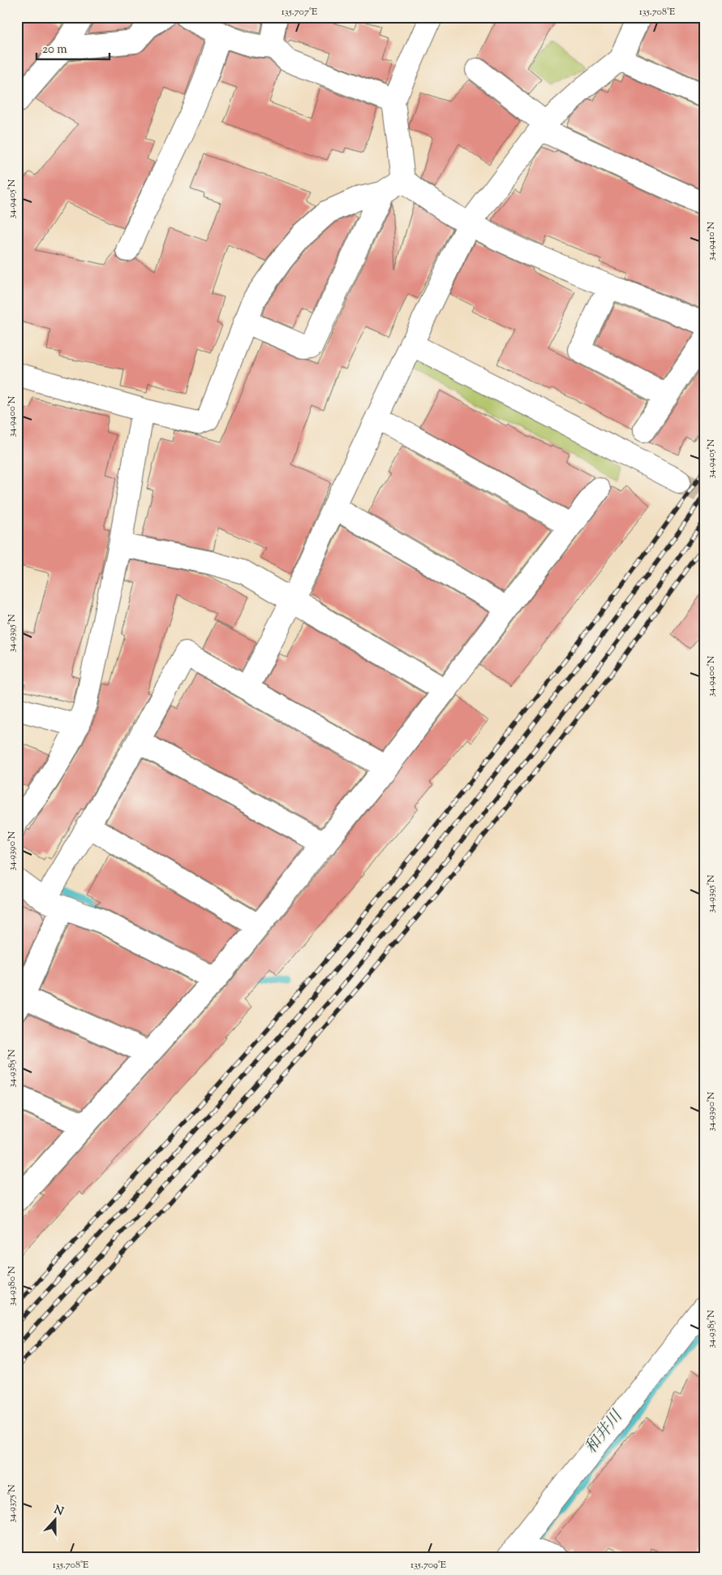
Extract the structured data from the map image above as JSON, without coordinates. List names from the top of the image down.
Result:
{
  "water": ["和井川"],
  "scale_bar": "20 m",
  "north": "top",
  "coordinates": [
    "135.707°E",
    "135.708°E",
    "34.9405°N",
    "34.9410°N",
    "34.9400°N",
    "34.9395°N",
    "34.9390°N",
    "34.9385°N",
    "34.9380°N",
    "34.9375°N",
    "135.709°E"
  ]
}
